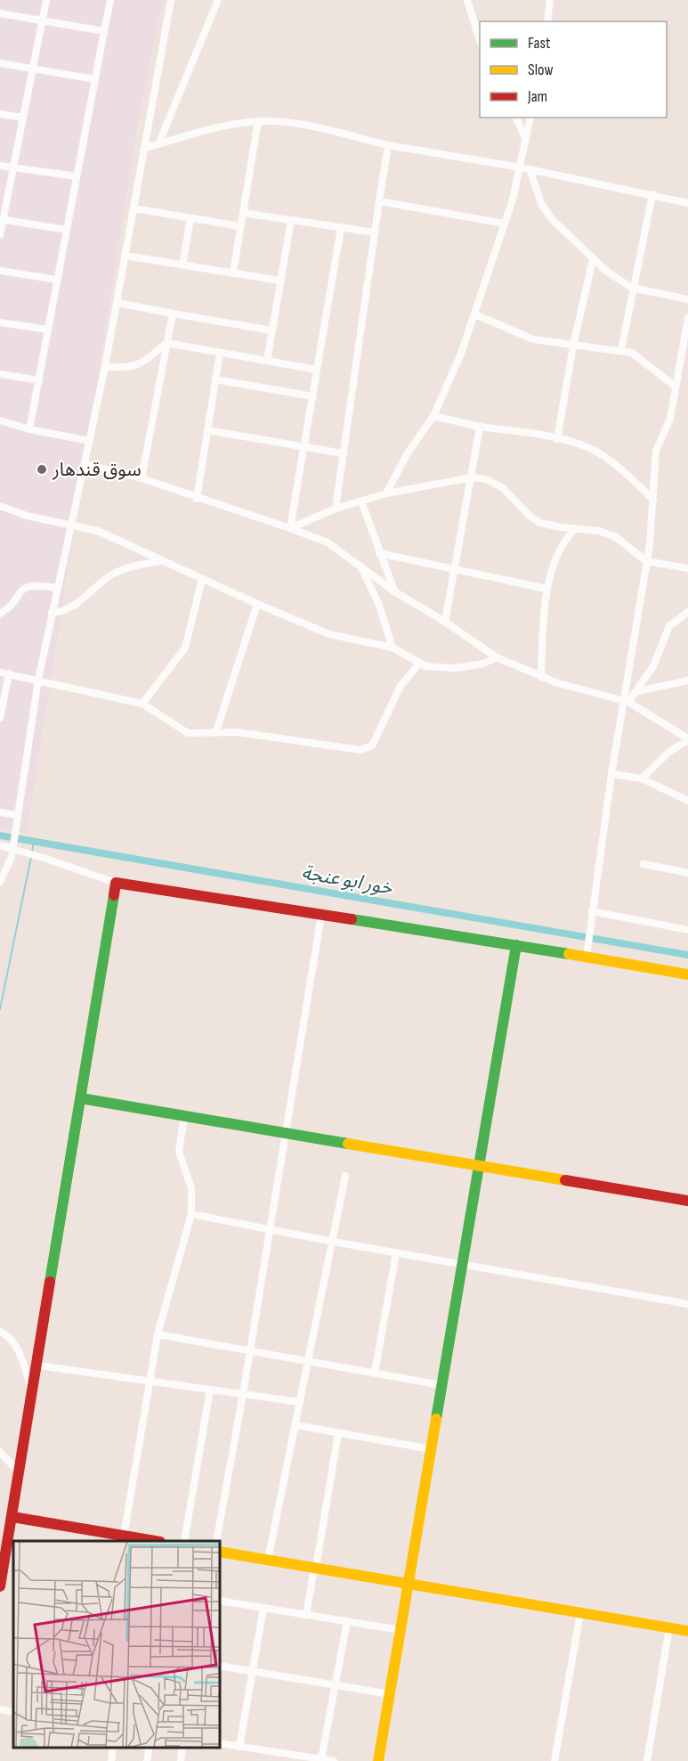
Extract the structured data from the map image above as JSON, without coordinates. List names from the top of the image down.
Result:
{
  "water": ["خور ابو عنجة"],
  "places": ["سوق قندهار"],
  "legend": ["Fast", "Slow", "Jam"]
}
